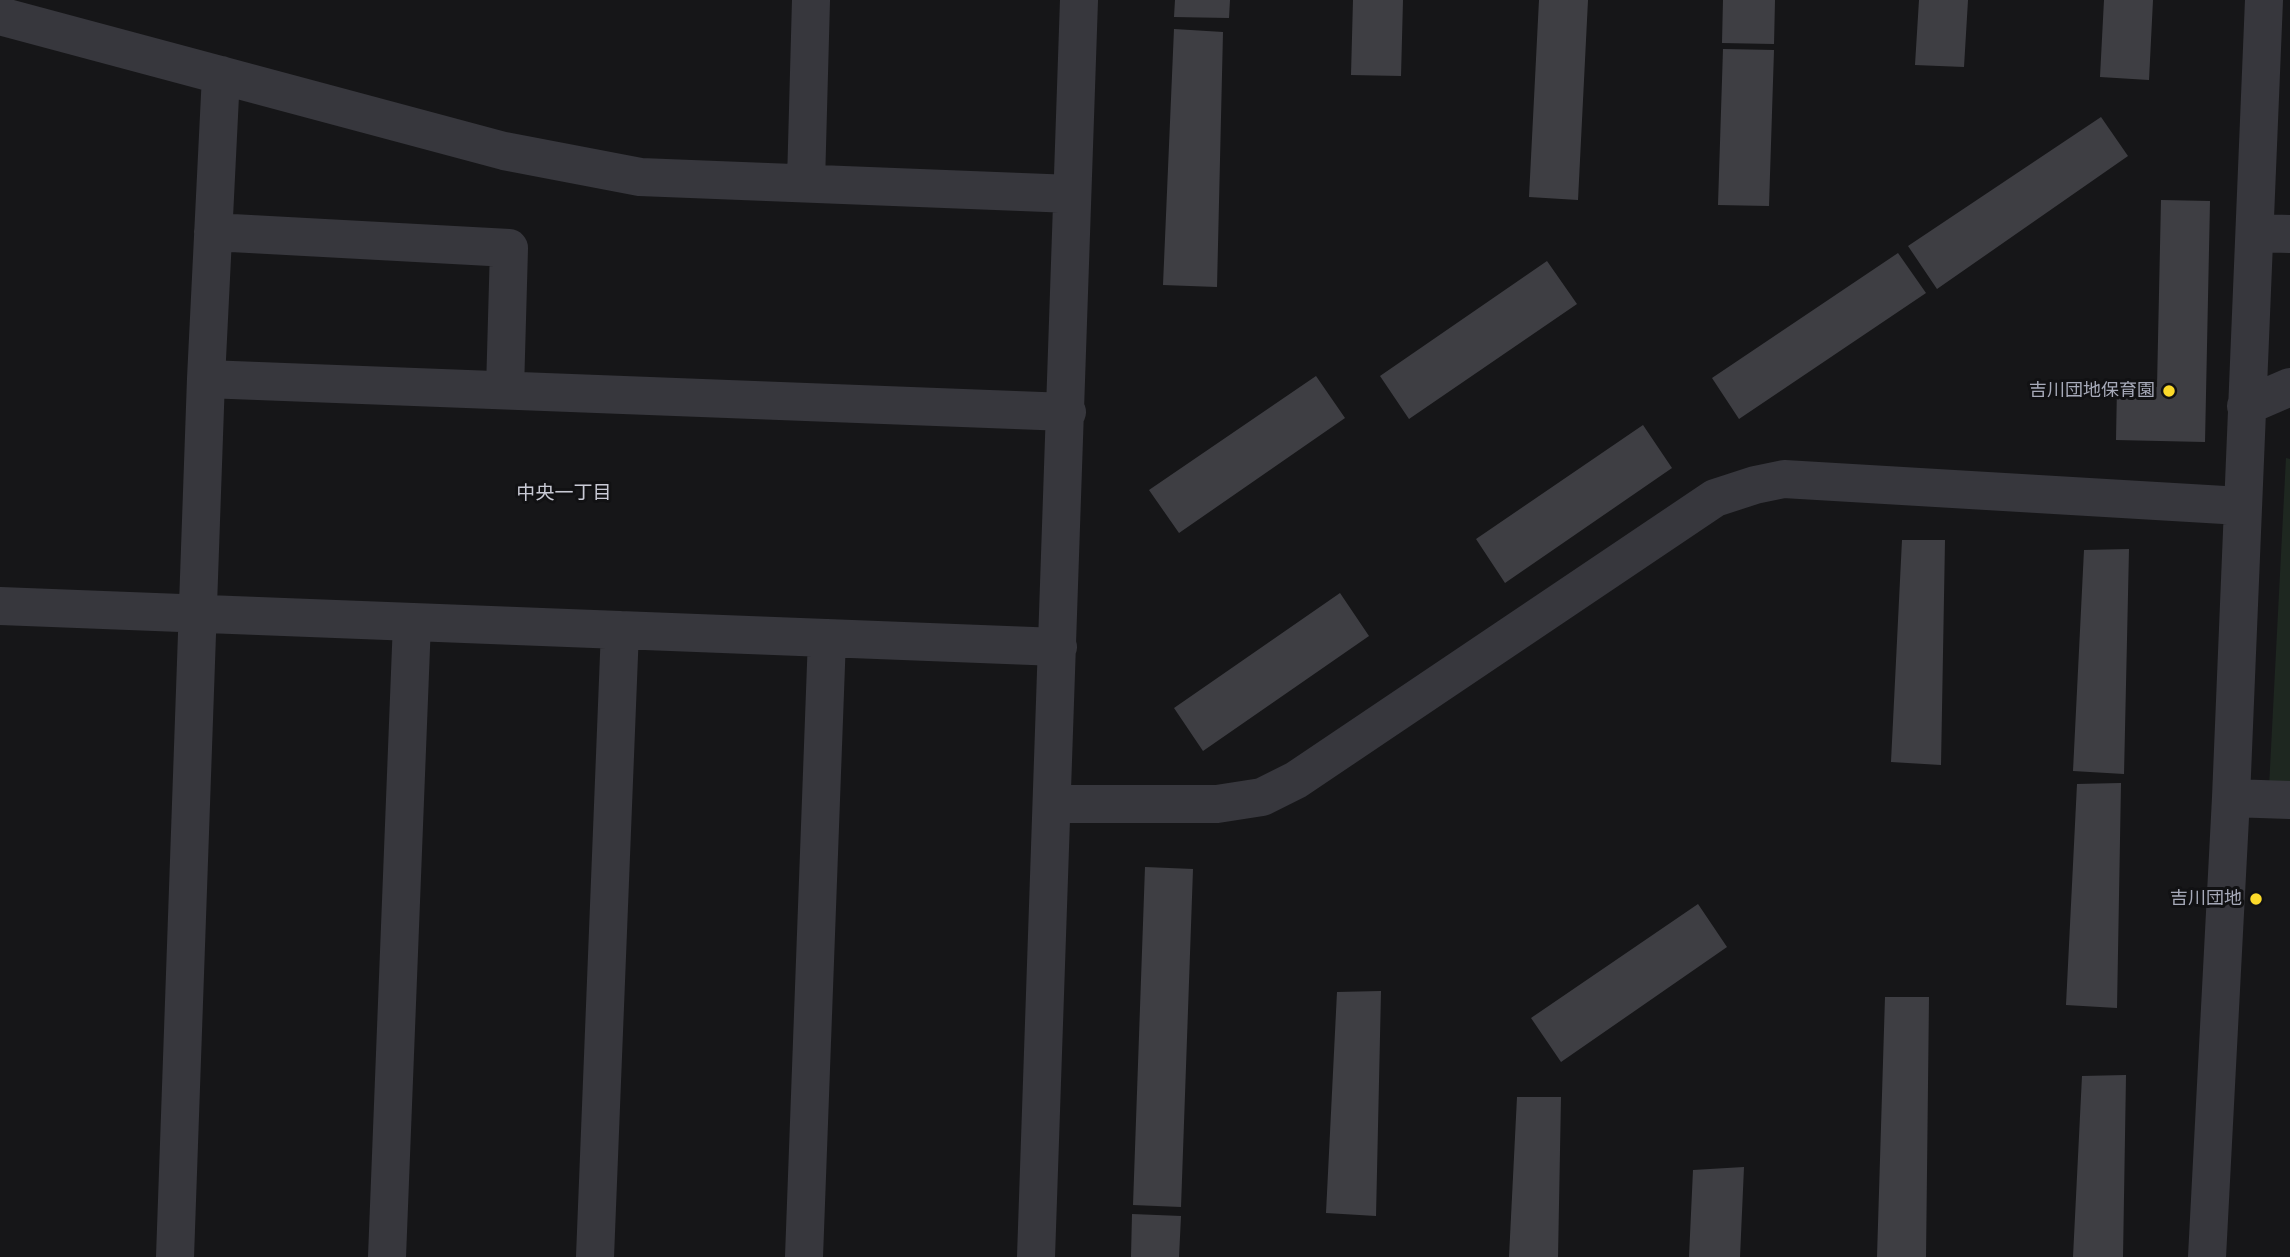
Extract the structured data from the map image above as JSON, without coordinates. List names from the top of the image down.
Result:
{
  "districts": ["中央一丁目"],
  "places": ["吉川団地保育園", "吉川団地"]
}
